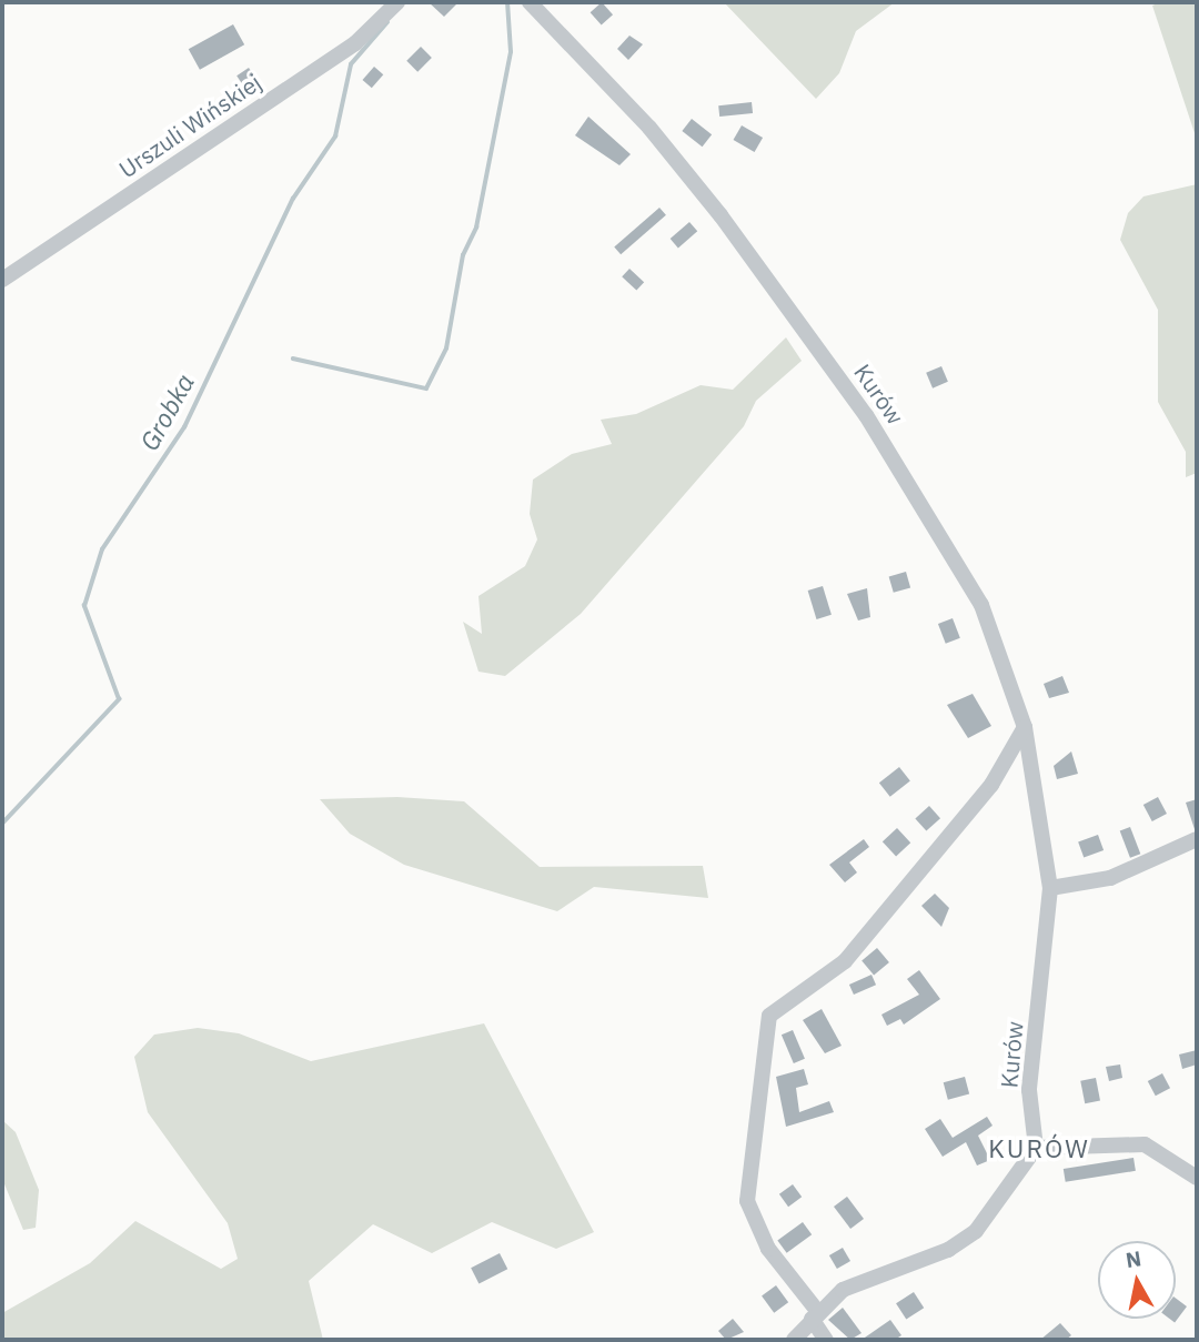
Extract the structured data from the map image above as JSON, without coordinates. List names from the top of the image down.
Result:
{
  "streets": {
    "street": ["Urszuli Wińskiej", "Kurów"]
  },
  "districts": ["KURÓW"],
  "water": ["Grobka"],
  "north": "top"
}
